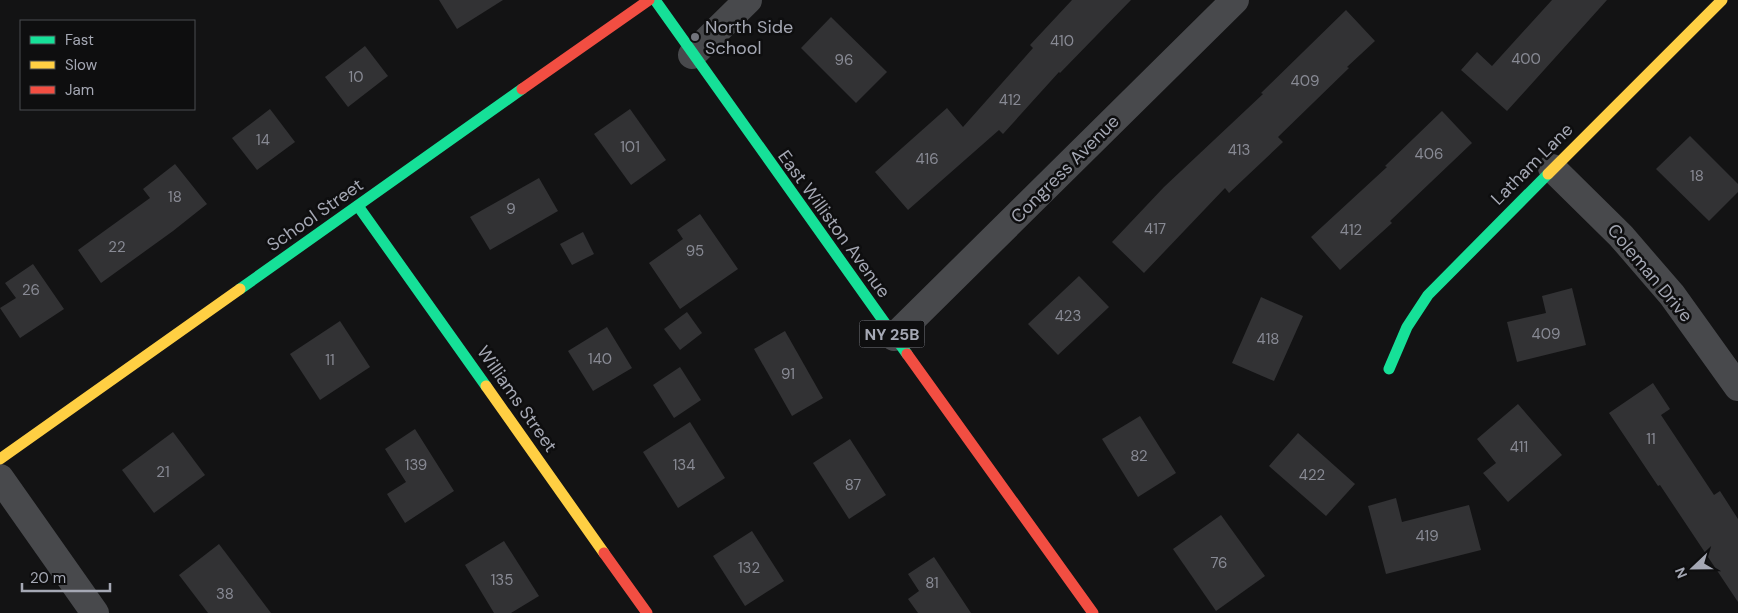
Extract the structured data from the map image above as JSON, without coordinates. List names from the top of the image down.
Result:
{
  "streets": {
    "street": [
      "Latham Lane",
      "Congress Avenue",
      "School Street",
      "East Williston Avenue",
      "Coleman Drive",
      "NY 25B",
      "Williams Street"
    ]
  },
  "crossings": [
    ["Latham Lane", "Coleman Drive"],
    ["Congress Avenue", "East Williston Avenue"],
    ["School Street", "Williams Street"]
  ],
  "places": ["North Side School"],
  "house_numbers": [
    "410",
    "400",
    "96",
    "10",
    "409",
    "412",
    "14",
    "101",
    "413",
    "406",
    "416",
    "18",
    "18",
    "9",
    "417",
    "412",
    "22",
    "95",
    "26",
    "423",
    "409",
    "418",
    "140",
    "11",
    "91",
    "11",
    "411",
    "82",
    "139",
    "134",
    "21",
    "422",
    "87",
    "419",
    "76",
    "132",
    "135",
    "81",
    "38"
  ],
  "legend": ["Fast", "Slow", "Jam"],
  "scale_bar": "20 m",
  "north": "left"
}
